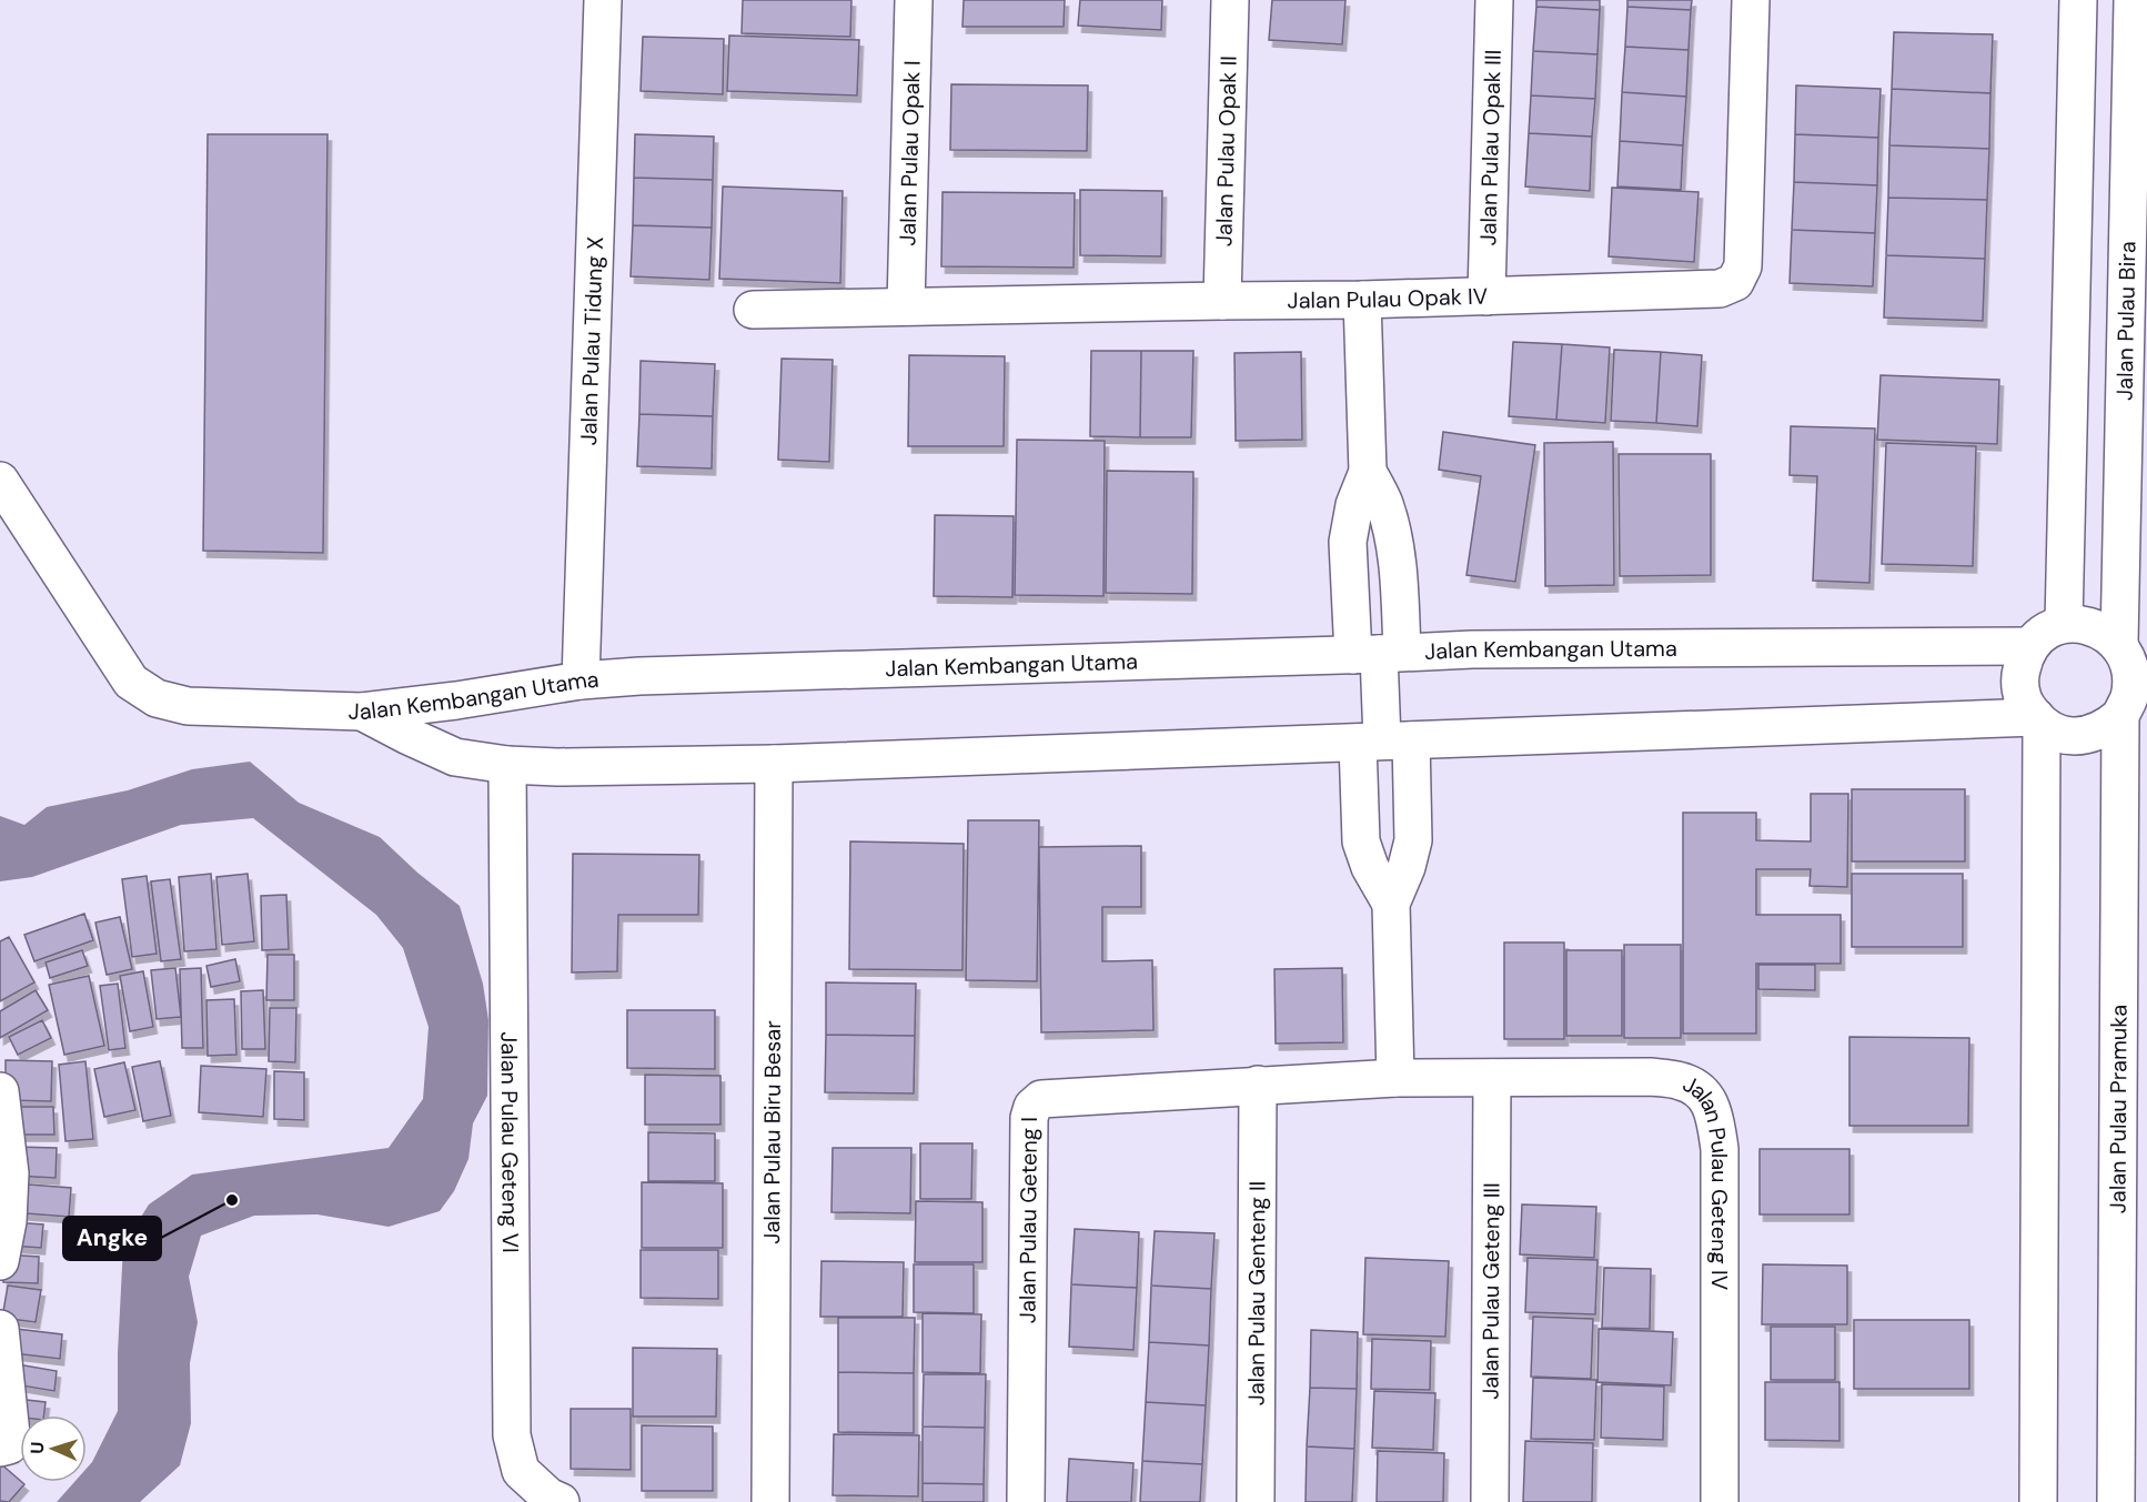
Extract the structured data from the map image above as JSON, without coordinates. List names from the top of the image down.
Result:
{
  "streets": {
    "street": [
      "Jalan Pulau Opak III",
      "Jalan Pulau Opak II",
      "Jalan Pulau Opak I",
      "Jalan Pulau Opak IV",
      "Jalan Pulau Bira",
      "Jalan Pulau Tidung X",
      "Jalan Kembangan Utama",
      "Jalan Pulau Pramuka",
      "Jalan Pulau Biru Besar",
      "Jalan Pulau Geteng VI",
      "Jalan Pulau Geteng IV",
      "Jalan Pulau Geteng I",
      "Jalan Pulau Geteng III",
      "Jalan Pulau Genteng II"
    ]
  },
  "crossings": [
    ["Jalan Pulau Opak III", "Jalan Pulau Opak IV"],
    ["Jalan Pulau Opak II", "Jalan Pulau Opak IV"],
    ["Jalan Pulau Opak I", "Jalan Pulau Opak IV"],
    ["Jalan Pulau Bira", "Jalan Kembangan Utama"],
    ["Jalan Pulau Bira", "Jalan Pulau Pramuka"],
    ["Jalan Pulau Tidung X", "Jalan Kembangan Utama"],
    ["Jalan Kembangan Utama", "Jalan Pulau Pramuka"],
    ["Jalan Kembangan Utama", "Jalan Pulau Biru Besar"],
    ["Jalan Kembangan Utama", "Jalan Pulau Geteng VI"],
    ["Jalan Pulau Geteng IV", "Jalan Pulau Geteng I"],
    ["Jalan Pulau Geteng IV", "Jalan Pulau Geteng III"],
    ["Jalan Pulau Geteng I", "Jalan Pulau Genteng II"]
  ],
  "places": ["Angke"],
  "north": "left"
}
